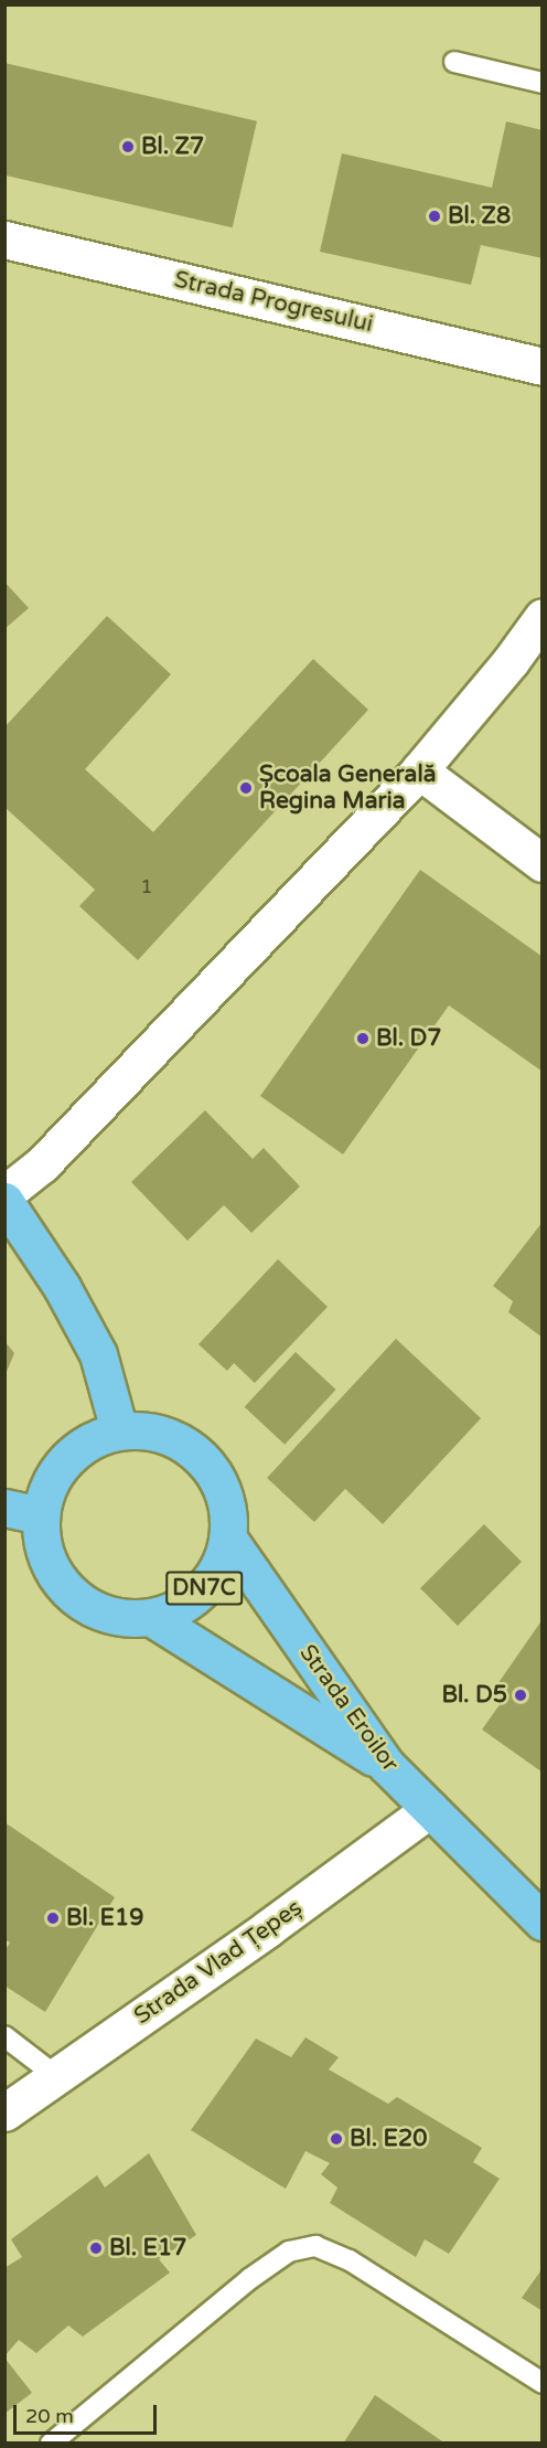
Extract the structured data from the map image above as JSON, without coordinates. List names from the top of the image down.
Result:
{
  "streets": {
    "main road": ["DN7C", "Strada Eroilor"],
    "street": ["Strada Progresului", "Strada Vlad Țepeș"]
  },
  "crossings": [
    ["DN7C", "Strada Eroilor"],
    ["Strada Eroilor", "Strada Vlad Țepeș"]
  ],
  "places": [
    "Bl. Z7",
    "Bl. Z8",
    "Școala Generală Regina Maria",
    "Bl. D7",
    "Bl. D5",
    "Bl. E19",
    "Bl. E20",
    "Bl. E17"
  ],
  "house_numbers": ["1"],
  "scale_bar": "20 m"
}
